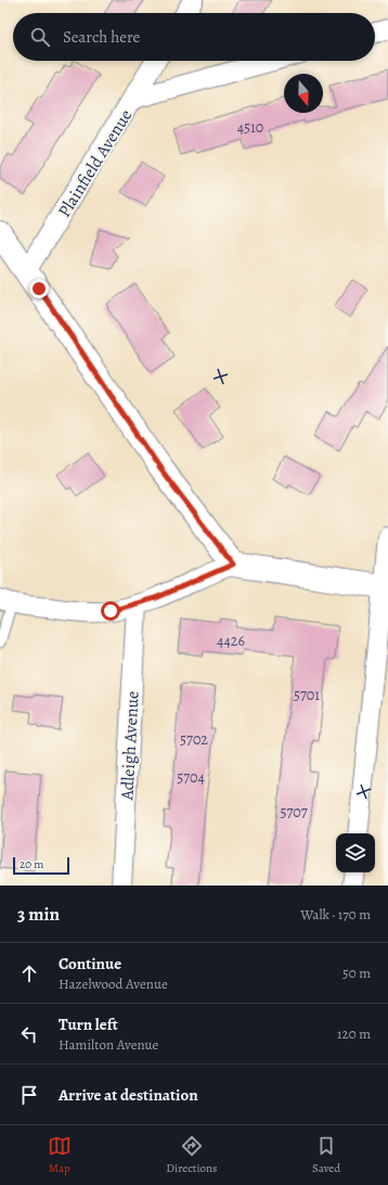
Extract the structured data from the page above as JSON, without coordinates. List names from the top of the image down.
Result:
{
  "streets": {
    "street": ["Plainfield Avenue", "Adleigh Avenue"]
  },
  "house_numbers": [
    "4510",
    "4426",
    "5701",
    "5702",
    "5704",
    "5707"
  ],
  "scale_bar": "20 m",
  "north": "bottom",
  "page": {
    "search": "Search here",
    "scale": "20 m",
    "heading": ["3 min", "Walk · 170 m"],
    "list": [
      ["Continue", "Hazelwood Avenue", "50 m"],
      ["Turn left", "Hamilton Avenue", "120 m"],
      "Arrive at destination"
    ],
    "nav": ["Map", "Directions", "Saved"]
  }
}
